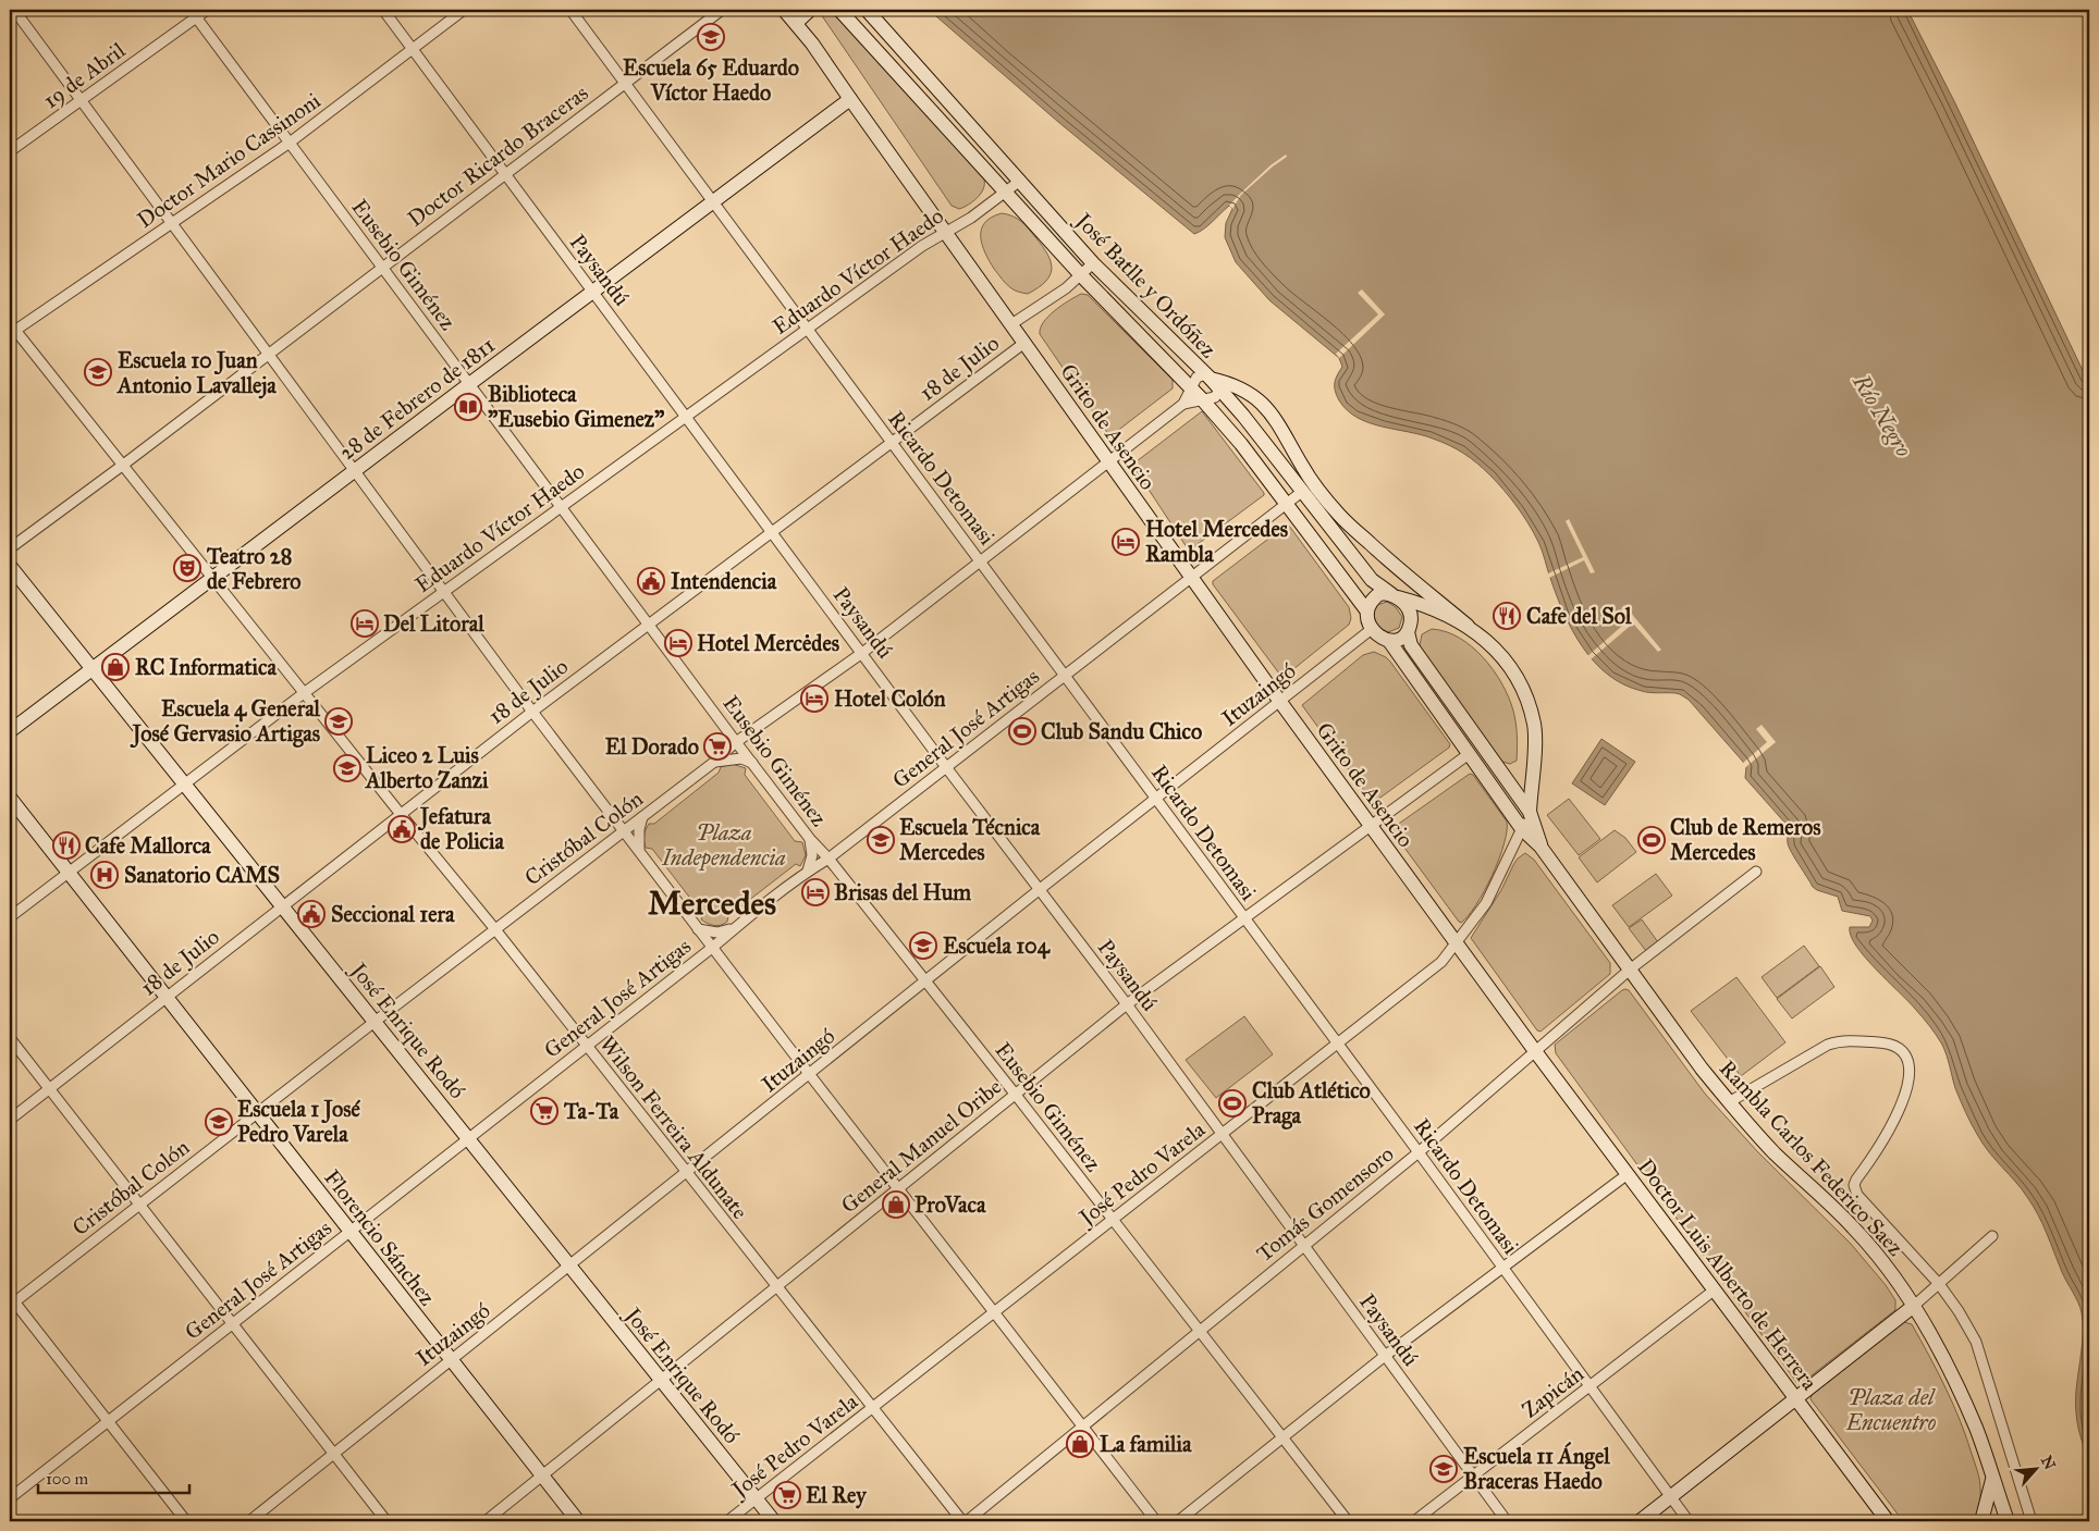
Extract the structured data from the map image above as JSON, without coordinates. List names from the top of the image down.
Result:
{
  "streets": {
    "street": [
      "19 de Abril",
      "Doctor Ricardo Braceras",
      "Doctor Mario Cassinoni",
      "Eusebio Giménez",
      "Paysandú",
      "Eduardo Víctor Haedo",
      "José Batlle y Ordóñez",
      "18 de Julio",
      "28 de Febrero de 1811",
      "Grito de Asencio",
      "Ricardo Detomasi",
      "Ituzaingó",
      "General José Artigas",
      "Cristóbal Colón",
      "José Enrique Rodó",
      "Wilson Ferreira Aldunate",
      "General Manuel Oribe",
      "Rambla Carlos Federico Saez",
      "José Pedro Varela",
      "Tomás Gomensoro",
      "Florencio Sánchez",
      "Doctor Luis Alberto de Herrera",
      "Zapicán"
    ]
  },
  "crossings": [
    ["19 de Abril", "Eusebio Giménez"],
    ["Doctor Ricardo Braceras", "Eusebio Giménez"],
    ["Doctor Ricardo Braceras", "Paysandú"],
    ["Doctor Ricardo Braceras", "Ricardo Detomasi"],
    ["Doctor Ricardo Braceras", "Wilson Ferreira Aldunate"],
    ["Doctor Mario Cassinoni", "Eusebio Giménez"],
    ["Doctor Mario Cassinoni", "Paysandú"],
    ["Doctor Mario Cassinoni", "Wilson Ferreira Aldunate"],
    ["Eusebio Giménez", "Eduardo Víctor Haedo"],
    ["Eusebio Giménez", "18 de Julio"],
    ["Eusebio Giménez", "28 de Febrero de 1811"],
    ["Eusebio Giménez", "Ituzaingó"],
    ["Eusebio Giménez", "General José Artigas"],
    ["Eusebio Giménez", "Cristóbal Colón"],
    ["Eusebio Giménez", "General Manuel Oribe"],
    ["Eusebio Giménez", "José Pedro Varela"],
    ["Eusebio Giménez", "Tomás Gomensoro"],
    ["Paysandú", "Eduardo Víctor Haedo"],
    ["Paysandú", "18 de Julio"],
    ["Paysandú", "28 de Febrero de 1811"],
    ["Paysandú", "Ituzaingó"],
    ["Paysandú", "General José Artigas"],
    ["Paysandú", "Cristóbal Colón"],
    ["Paysandú", "General Manuel Oribe"],
    ["Paysandú", "José Pedro Varela"],
    ["Paysandú", "Tomás Gomensoro"],
    ["Paysandú", "Zapicán"],
    ["Eduardo Víctor Haedo", "José Batlle y Ordóñez"],
    ["Eduardo Víctor Haedo", "Grito de Asencio"],
    ["Eduardo Víctor Haedo", "Ricardo Detomasi"],
    ["Eduardo Víctor Haedo", "José Enrique Rodó"],
    ["Eduardo Víctor Haedo", "Wilson Ferreira Aldunate"],
    ["Eduardo Víctor Haedo", "Florencio Sánchez"],
    ["José Batlle y Ordóñez", "18 de Julio"],
    ["José Batlle y Ordóñez", "Ituzaingó"],
    ["José Batlle y Ordóñez", "General José Artigas"],
    ["José Batlle y Ordóñez", "Rambla Carlos Federico Saez"],
    ["18 de Julio", "Grito de Asencio"],
    ["18 de Julio", "Ricardo Detomasi"],
    ["18 de Julio", "José Enrique Rodó"],
    ["18 de Julio", "Wilson Ferreira Aldunate"],
    ["18 de Julio", "Florencio Sánchez"],
    ["28 de Febrero de 1811", "Grito de Asencio"],
    ["28 de Febrero de 1811", "Ricardo Detomasi"],
    ["28 de Febrero de 1811", "José Enrique Rodó"],
    ["28 de Febrero de 1811", "Wilson Ferreira Aldunate"],
    ["Grito de Asencio", "Ituzaingó"],
    ["Grito de Asencio", "General José Artigas"],
    ["Grito de Asencio", "Cristóbal Colón"],
    ["Grito de Asencio", "General Manuel Oribe"],
    ["Grito de Asencio", "José Pedro Varela"],
    ["Grito de Asencio", "Tomás Gomensoro"],
    ["Grito de Asencio", "Doctor Luis Alberto de Herrera"],
    ["Ricardo Detomasi", "Ituzaingó"],
    ["Ricardo Detomasi", "General José Artigas"],
    ["Ricardo Detomasi", "Cristóbal Colón"],
    ["Ricardo Detomasi", "General Manuel Oribe"],
    ["Ricardo Detomasi", "José Pedro Varela"],
    ["Ricardo Detomasi", "Tomás Gomensoro"],
    ["Ricardo Detomasi", "Zapicán"],
    ["Ituzaingó", "José Enrique Rodó"],
    ["Ituzaingó", "Wilson Ferreira Aldunate"],
    ["Ituzaingó", "Rambla Carlos Federico Saez"],
    ["Ituzaingó", "Florencio Sánchez"],
    ["General José Artigas", "Cristóbal Colón"],
    ["General José Artigas", "José Enrique Rodó"],
    ["General José Artigas", "Wilson Ferreira Aldunate"],
    ["General José Artigas", "Florencio Sánchez"],
    ["Cristóbal Colón", "José Enrique Rodó"],
    ["Cristóbal Colón", "Wilson Ferreira Aldunate"],
    ["Cristóbal Colón", "Florencio Sánchez"],
    ["José Enrique Rodó", "General Manuel Oribe"],
    ["José Enrique Rodó", "José Pedro Varela"],
    ["Wilson Ferreira Aldunate", "General Manuel Oribe"],
    ["Wilson Ferreira Aldunate", "José Pedro Varela"],
    ["General Manuel Oribe", "Rambla Carlos Federico Saez"],
    ["General Manuel Oribe", "Florencio Sánchez"],
    ["Rambla Carlos Federico Saez", "José Pedro Varela"],
    ["Rambla Carlos Federico Saez", "Tomás Gomensoro"],
    ["Tomás Gomensoro", "Doctor Luis Alberto de Herrera"],
    ["Doctor Luis Alberto de Herrera", "Zapicán"]
  ],
  "districts": ["Mercedes"],
  "water": ["Río Negro"],
  "parks": ["Plaza Independencia", "Plaza del Encuentro"],
  "places": {
    "school or university": [
      "Escuela 65 Eduardo Víctor Haedo",
      "Escuela 10 Juan Antonio Lavalleja",
      "Escuela 4 General José Gervasio Artigas",
      "Liceo 2 Luis Alberto Zanzi",
      "Escuela Técnica Mercedes",
      "Escuela 104",
      "Escuela 1 José Pedro Varela",
      "Escuela 11 Ángel Braceras Haedo"
    ],
    "library": ["Biblioteca \"Eusebio Gimenez\""],
    "hotel": [
      "Hotel Mercedes Rambla",
      "Del Litoral",
      "Hotel Mercėdes",
      "Hotel Colón",
      "Brisas del Hum"
    ],
    "theatre": ["Teatro 28 de Febrero"],
    "public building": ["Intendencia", "Jefatura de Policia", "Seccional 1era"],
    "restaurant": ["Cafe del Sol", "Cafe Mallorca"],
    "shop": ["RC Informatica", "ProVaca", "La familia"],
    "sports": ["Club Sandu Chico", "Club de Remeros Mercedes", "Club Atlético Praga"],
    "supermarket": ["El Dorado", "Ta-Ta", "El Rey"],
    "hospital": ["Sanatorio CAMS"]
  },
  "scale_bar": "100 m",
  "north": "top right"
}
